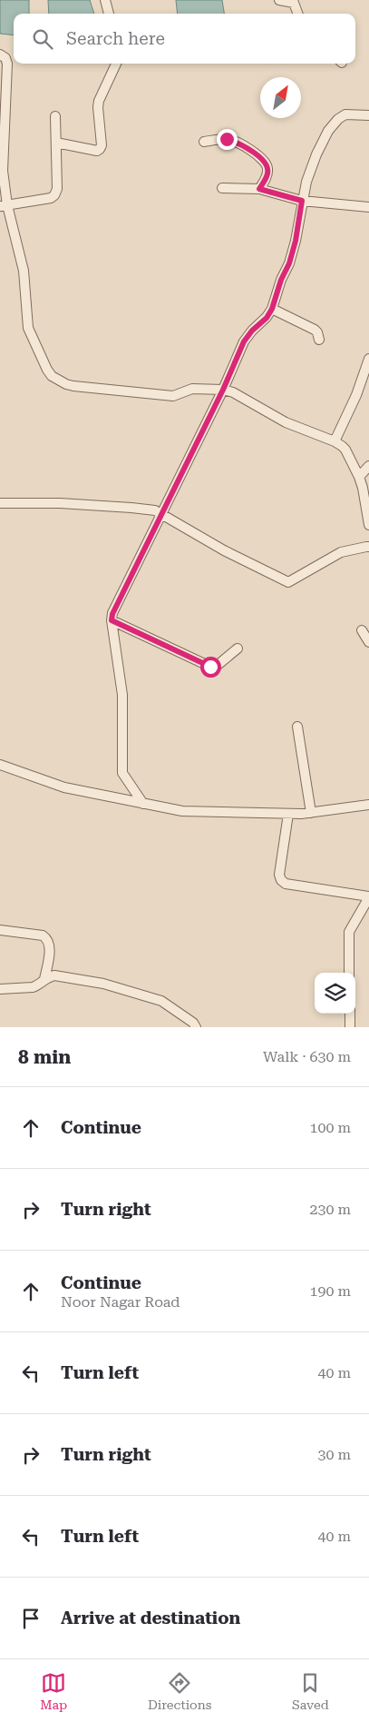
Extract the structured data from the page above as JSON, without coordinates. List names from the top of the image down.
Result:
{
  "north": "top right",
  "page": {
    "search": "Search here",
    "heading": ["8 min", "Walk · 630 m"],
    "list": [
      ["Continue", "100 m"],
      ["Turn right", "230 m"],
      ["Continue", "Noor Nagar Road", "190 m"],
      ["Turn left", "40 m"],
      ["Turn right", "30 m"],
      ["Turn left", "40 m"],
      "Arrive at destination"
    ],
    "nav": ["Map", "Directions", "Saved"]
  }
}
